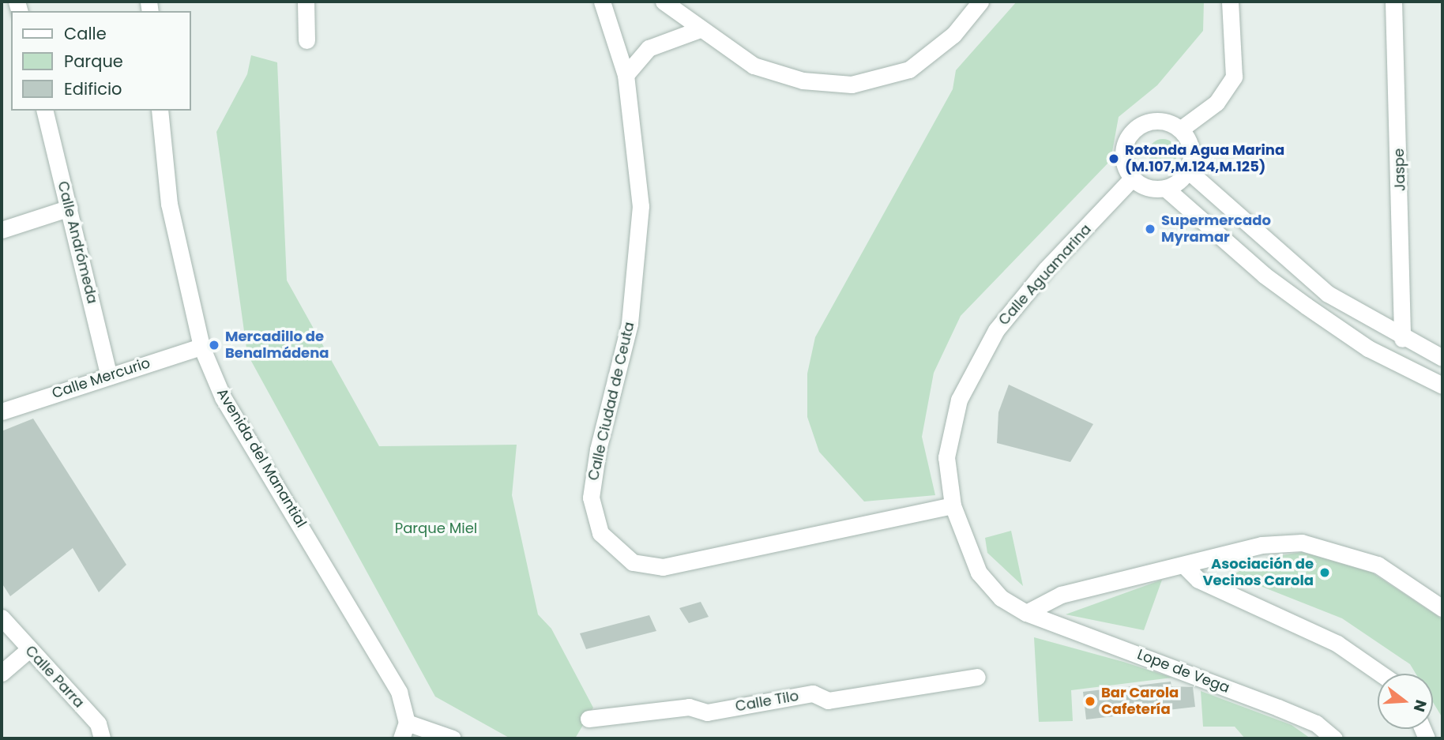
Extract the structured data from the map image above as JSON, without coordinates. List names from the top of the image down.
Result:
{
  "streets": {
    "street": [
      "Jaspe",
      "Calle Andrómeda",
      "Calle Aguamarina",
      "Calle Mercurio",
      "Calle Ciudad de Ceuta",
      "Avenida del Manantial",
      "Lope de Vega",
      "Calle Parra",
      "Calle Tilo"
    ]
  },
  "crossings": [
    ["Calle Andrómeda", "Calle Mercurio"],
    ["Calle Aguamarina", "Calle Ciudad de Ceuta"],
    ["Calle Aguamarina", "Lope de Vega"],
    ["Calle Mercurio", "Avenida del Manantial"]
  ],
  "parks": ["Parque Miel"],
  "places": [
    "Rotonda Agua Marina (M.107,M.124,M.125)",
    "Supermercado Myramar",
    "Mercadillo de Benalmádena",
    "Asociación de Vecinos Carola",
    "Bar Carola Cafetería"
  ],
  "legend": ["Calle", "Parque", "Edificio"],
  "north": "right"
}
